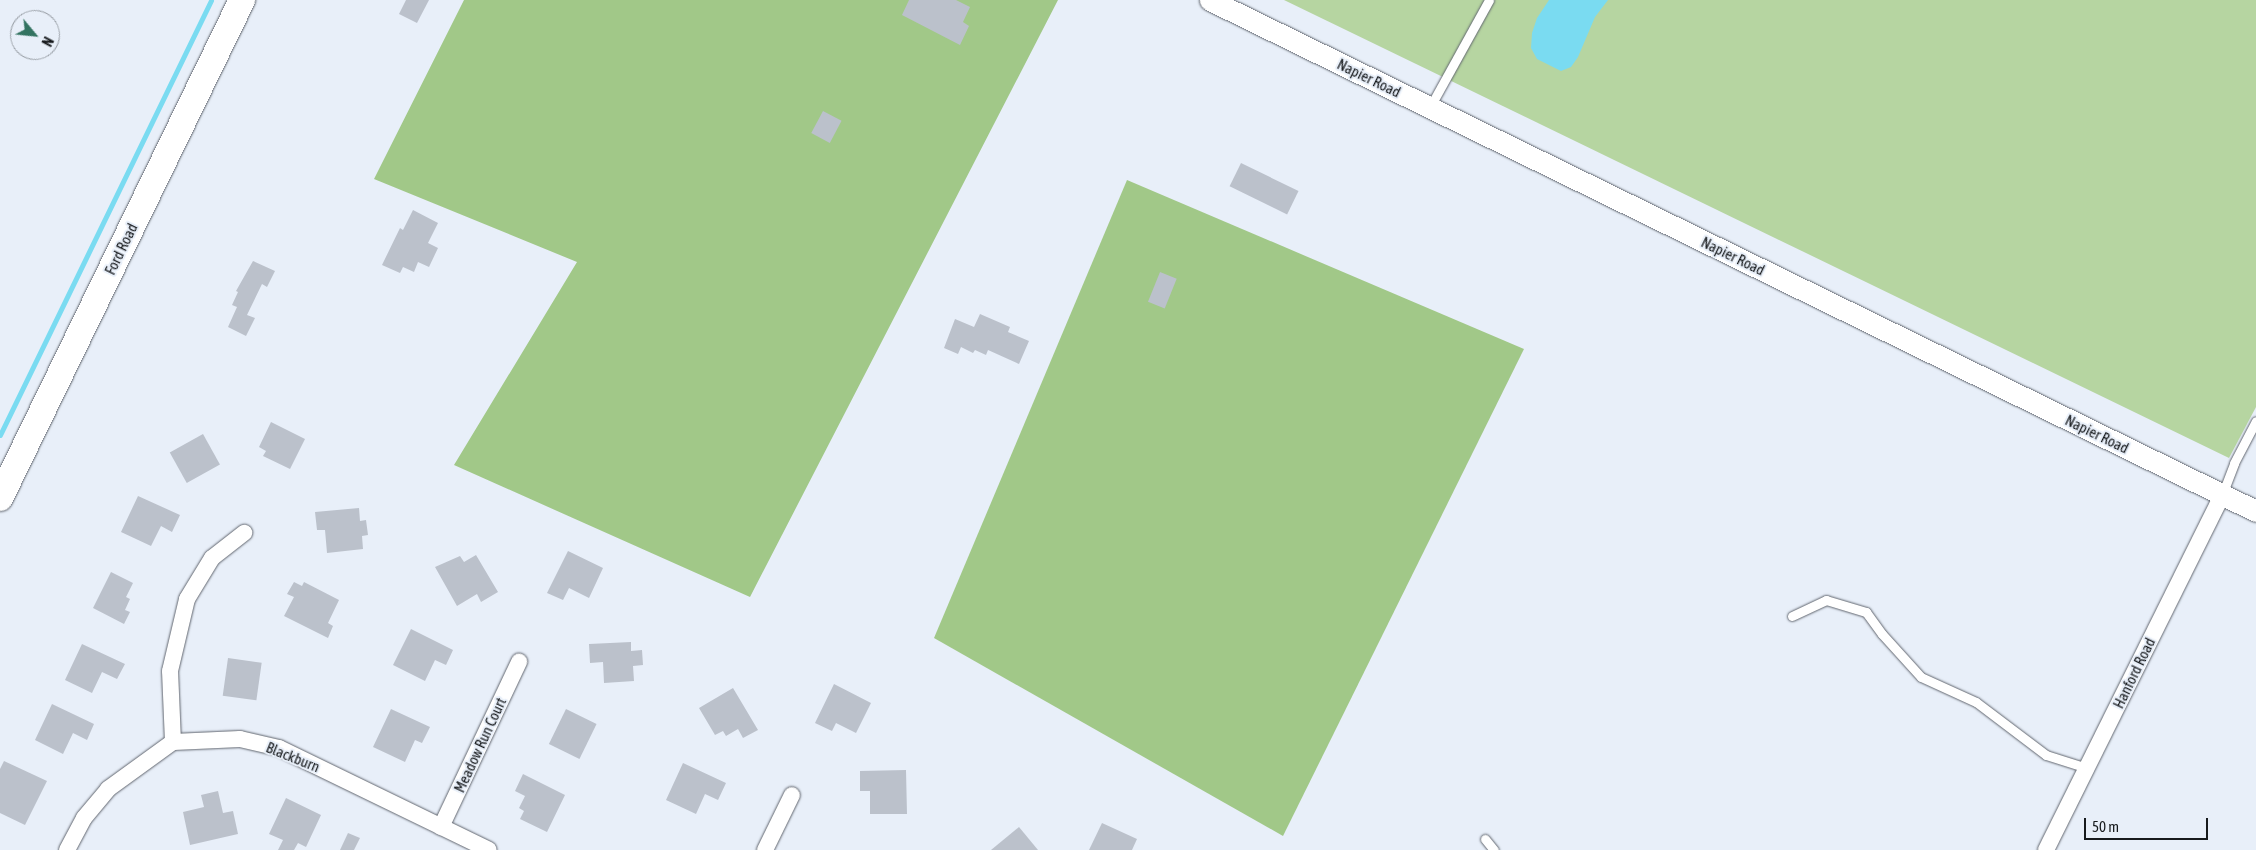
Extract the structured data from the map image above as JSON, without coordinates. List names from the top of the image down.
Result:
{
  "streets": {
    "main road": ["Ford Road"],
    "street": [
      "Napier Road",
      "Hanford Road",
      "Meadow Run Court",
      "Blackburn"
    ]
  },
  "crossings": [
    ["Napier Road", "Hanford Road"],
    ["Meadow Run Court", "Blackburn"]
  ],
  "scale_bar": "50 m",
  "north": "bottom right"
}
